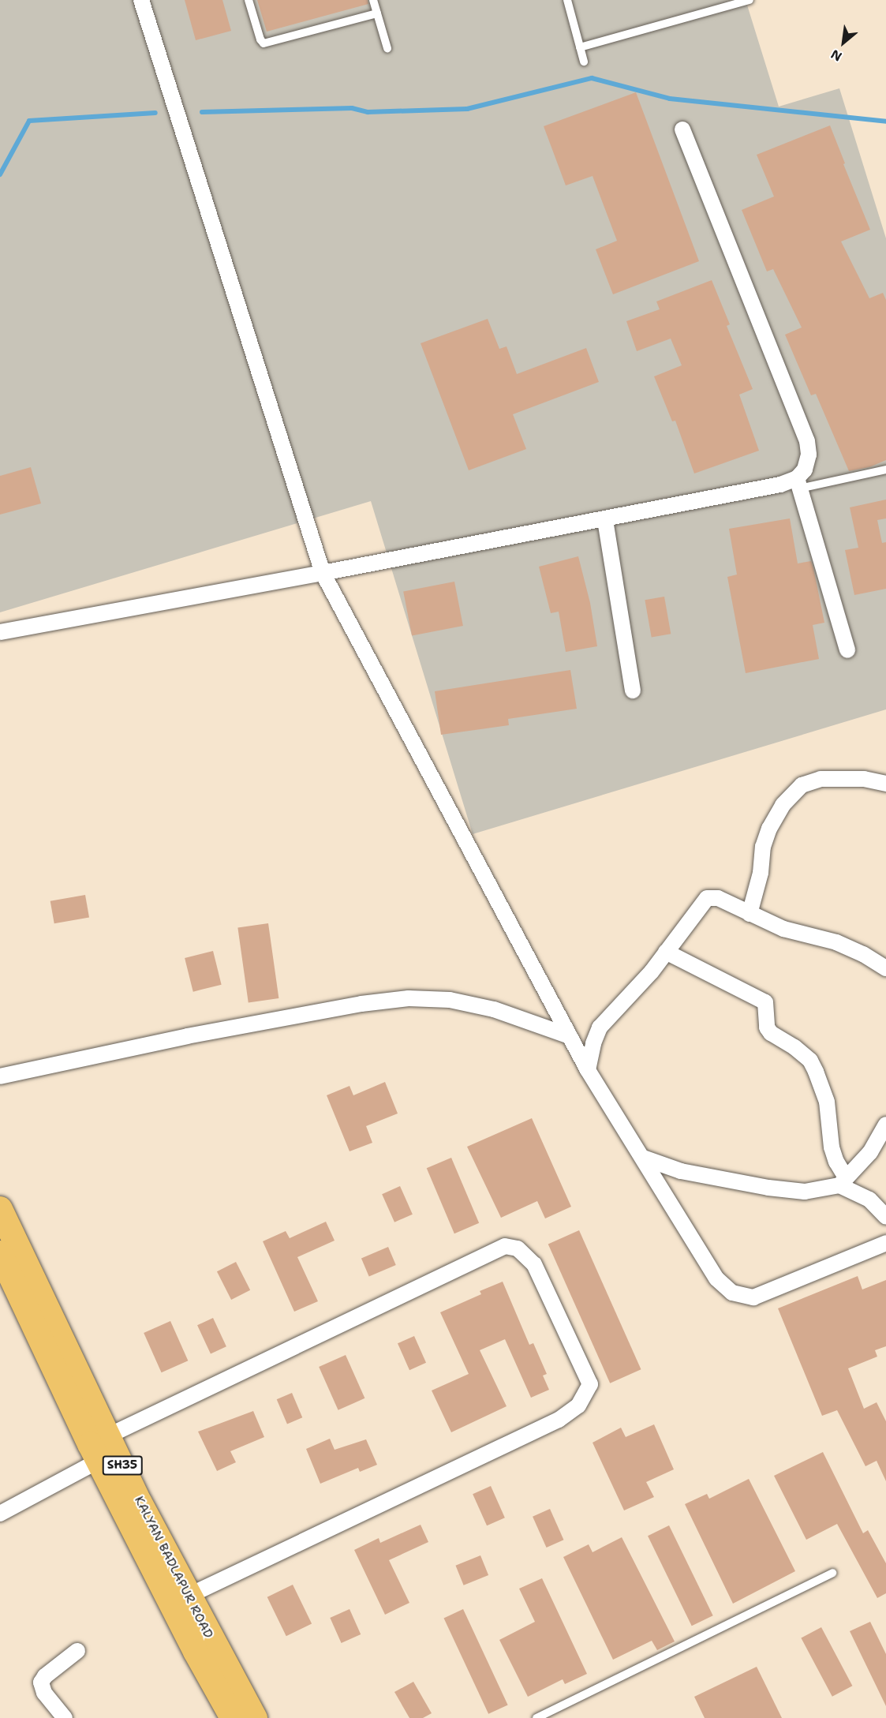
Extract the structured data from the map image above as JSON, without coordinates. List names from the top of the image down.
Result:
{
  "streets": {
    "main road": ["SH35", "KALYAN BADLAPUR ROAD"]
  },
  "north": "bottom left"
}
